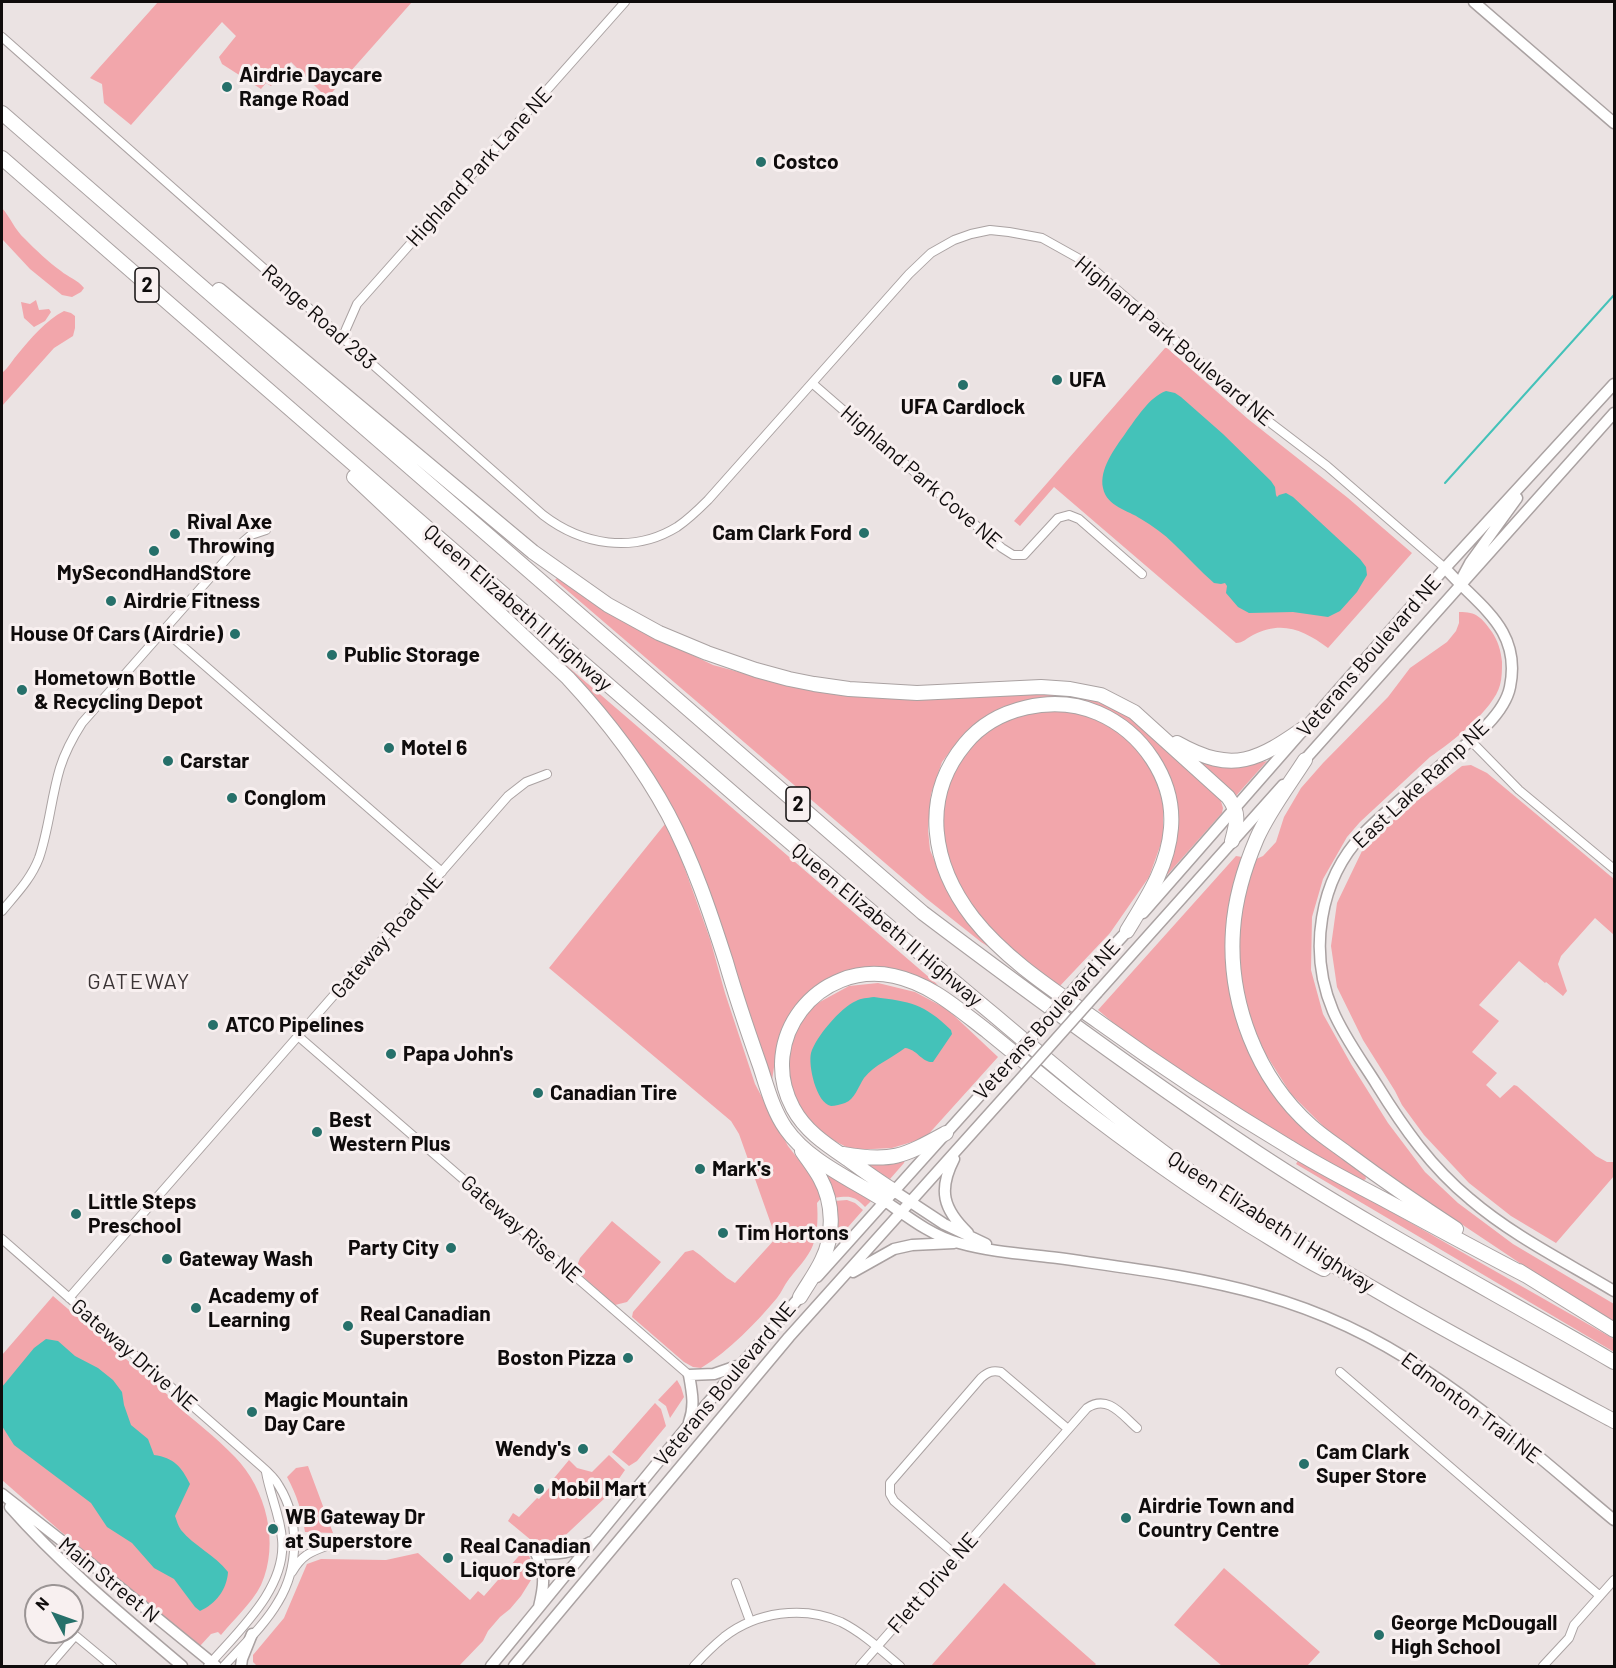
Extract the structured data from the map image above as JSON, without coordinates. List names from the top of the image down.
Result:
{
  "streets": {
    "highway": ["2", "Queen Elizabeth II Highway"],
    "main road": [
      "Veterans Boulevard NE",
      "East Lake Ramp NE",
      "Edmonton Trail NE",
      "Main Street N"
    ],
    "street": [
      "Highland Park Lane NE",
      "Range Road 293",
      "Highland Park Boulevard NE",
      "Highland Park Cove NE",
      "Gateway Road NE",
      "Gateway Rise NE",
      "Gateway Drive NE",
      "Flett Drive NE"
    ]
  },
  "crossings": [
    ["Highland Park Lane NE", "Range Road 293"],
    ["Range Road 293", "Highland Park Boulevard NE"],
    ["Highland Park Boulevard NE", "Highland Park Cove NE"],
    ["Highland Park Boulevard NE", "Veterans Boulevard NE"],
    ["Highland Park Boulevard NE", "East Lake Ramp NE"],
    ["Veterans Boulevard NE", "East Lake Ramp NE"],
    ["Veterans Boulevard NE", "Edmonton Trail NE"],
    ["Gateway Road NE", "Gateway Rise NE"],
    ["Gateway Road NE", "Gateway Drive NE"]
  ],
  "districts": ["GATEWAY"],
  "places": [
    "Airdrie Daycare Range Road",
    "Costco",
    "UFA",
    "UFA Cardlock",
    "Cam Clark Ford",
    "Rival Axe Throwing",
    "MySecondHandStore",
    "Airdrie Fitness",
    "House Of Cars (Airdrie)",
    "Public Storage",
    "Hometown Bottle & Recycling Depot",
    "Motel 6",
    "Carstar",
    "Conglom",
    "ATCO Pipelines",
    "Papa John's",
    "Canadian Tire",
    "Best Western Plus",
    "Mark's",
    "Little Steps Preschool",
    "Tim Hortons",
    "Party City",
    "Gateway Wash",
    "Academy of Learning",
    "Real Canadian Superstore",
    "Boston Pizza",
    "Magic Mountain Day Care",
    "Wendy's",
    "Cam Clark Super Store",
    "Mobil Mart",
    "Airdrie Town and Country Centre",
    "WB Gateway Dr at Superstore",
    "Real Canadian Liquor Store",
    "George McDougall High School"
  ],
  "north": "top left"
}
